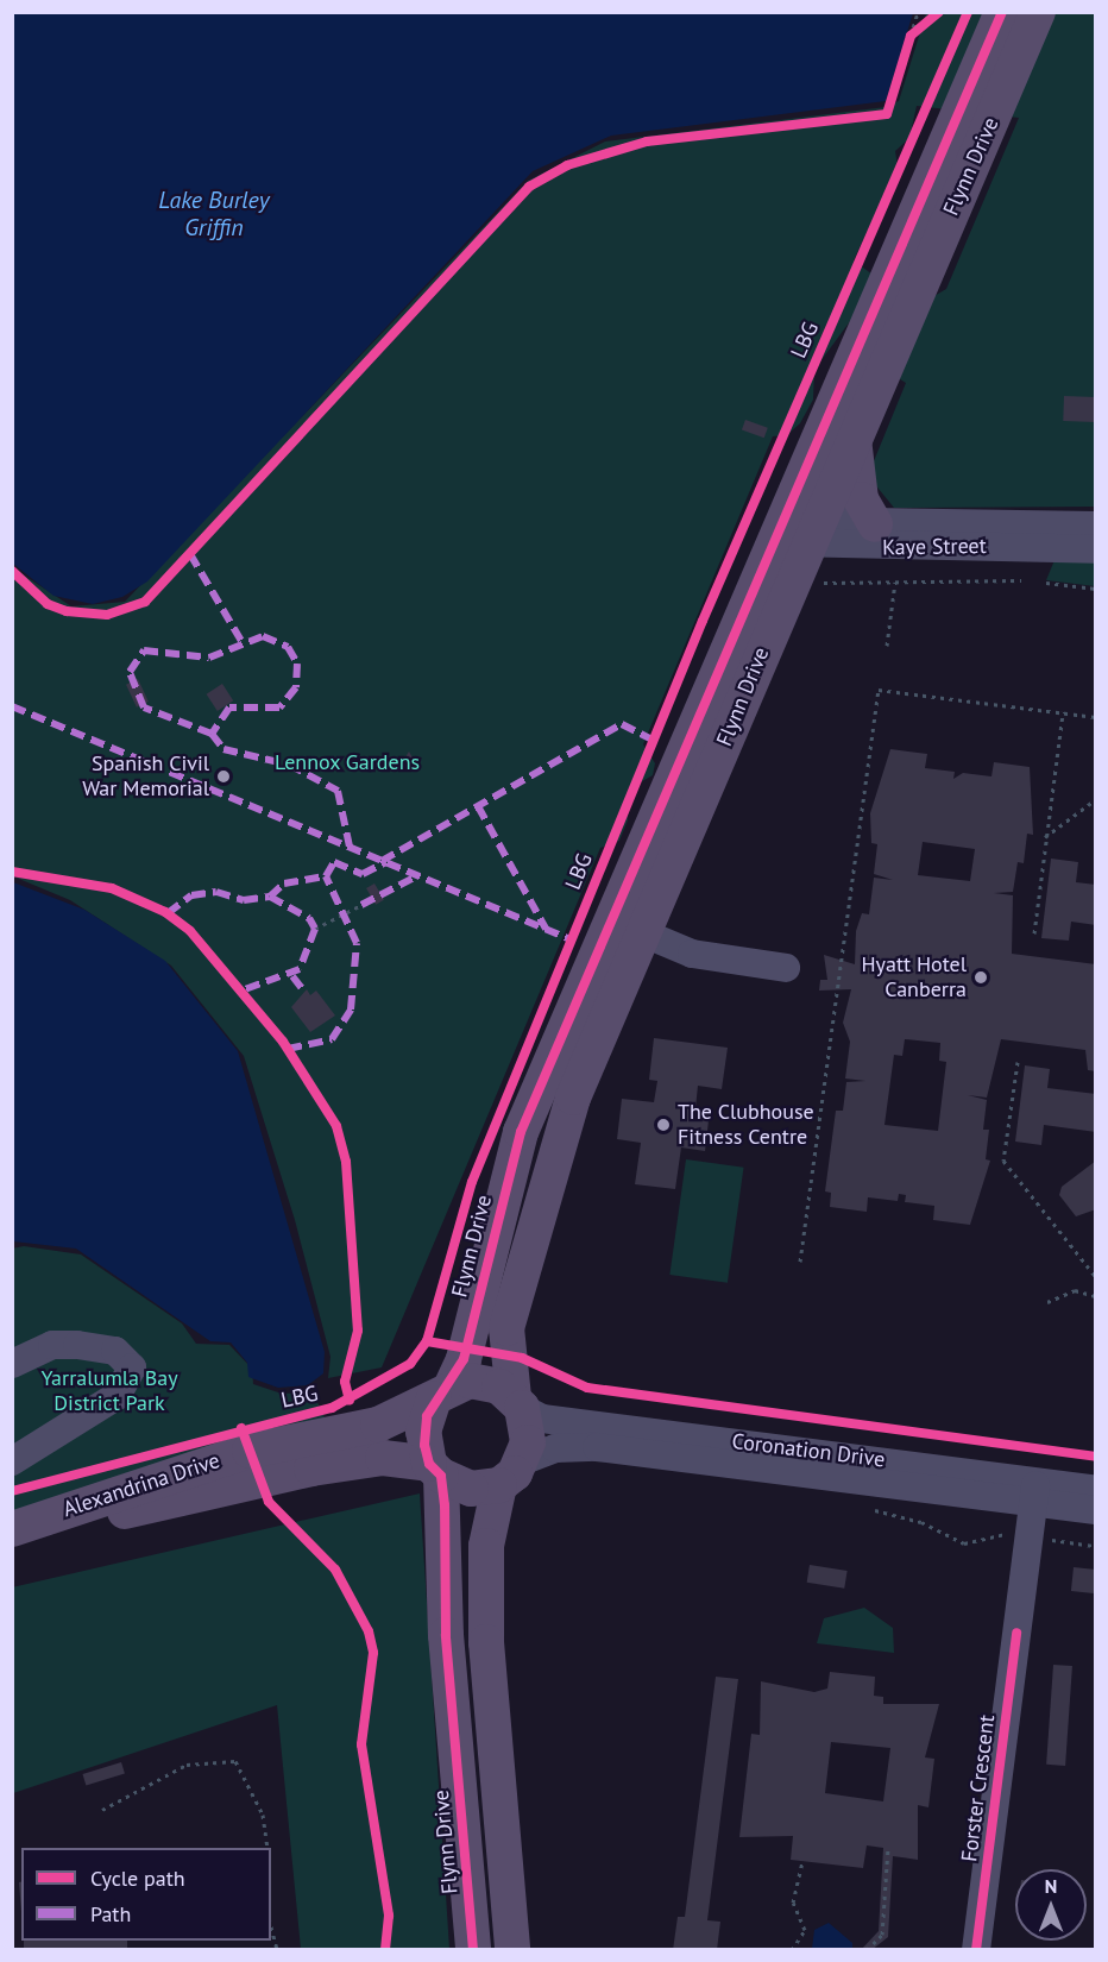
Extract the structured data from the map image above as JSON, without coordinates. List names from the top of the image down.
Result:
{
  "streets": {
    "main road": ["Flynn Drive", "Alexandrina Drive"],
    "street": ["Kaye Street", "Coronation Drive", "Forster Crescent"],
    "cycle path": ["LBG"]
  },
  "crossings": [
    ["Flynn Drive", "Kaye Street"],
    ["Flynn Drive", "Coronation Drive"],
    ["Flynn Drive", "Alexandrina Drive"],
    ["Coronation Drive", "Alexandrina Drive"],
    ["Coronation Drive", "Forster Crescent"]
  ],
  "water": ["Lake Burley Griffin"],
  "parks": ["Lennox Gardens", "Yarralumla Bay District Park"],
  "places": ["Spanish Civil War Memorial", "Hyatt Hotel Canberra", "The Clubhouse Fitness Centre"],
  "legend": ["Cycle path", "Path"],
  "north": "top"
}
